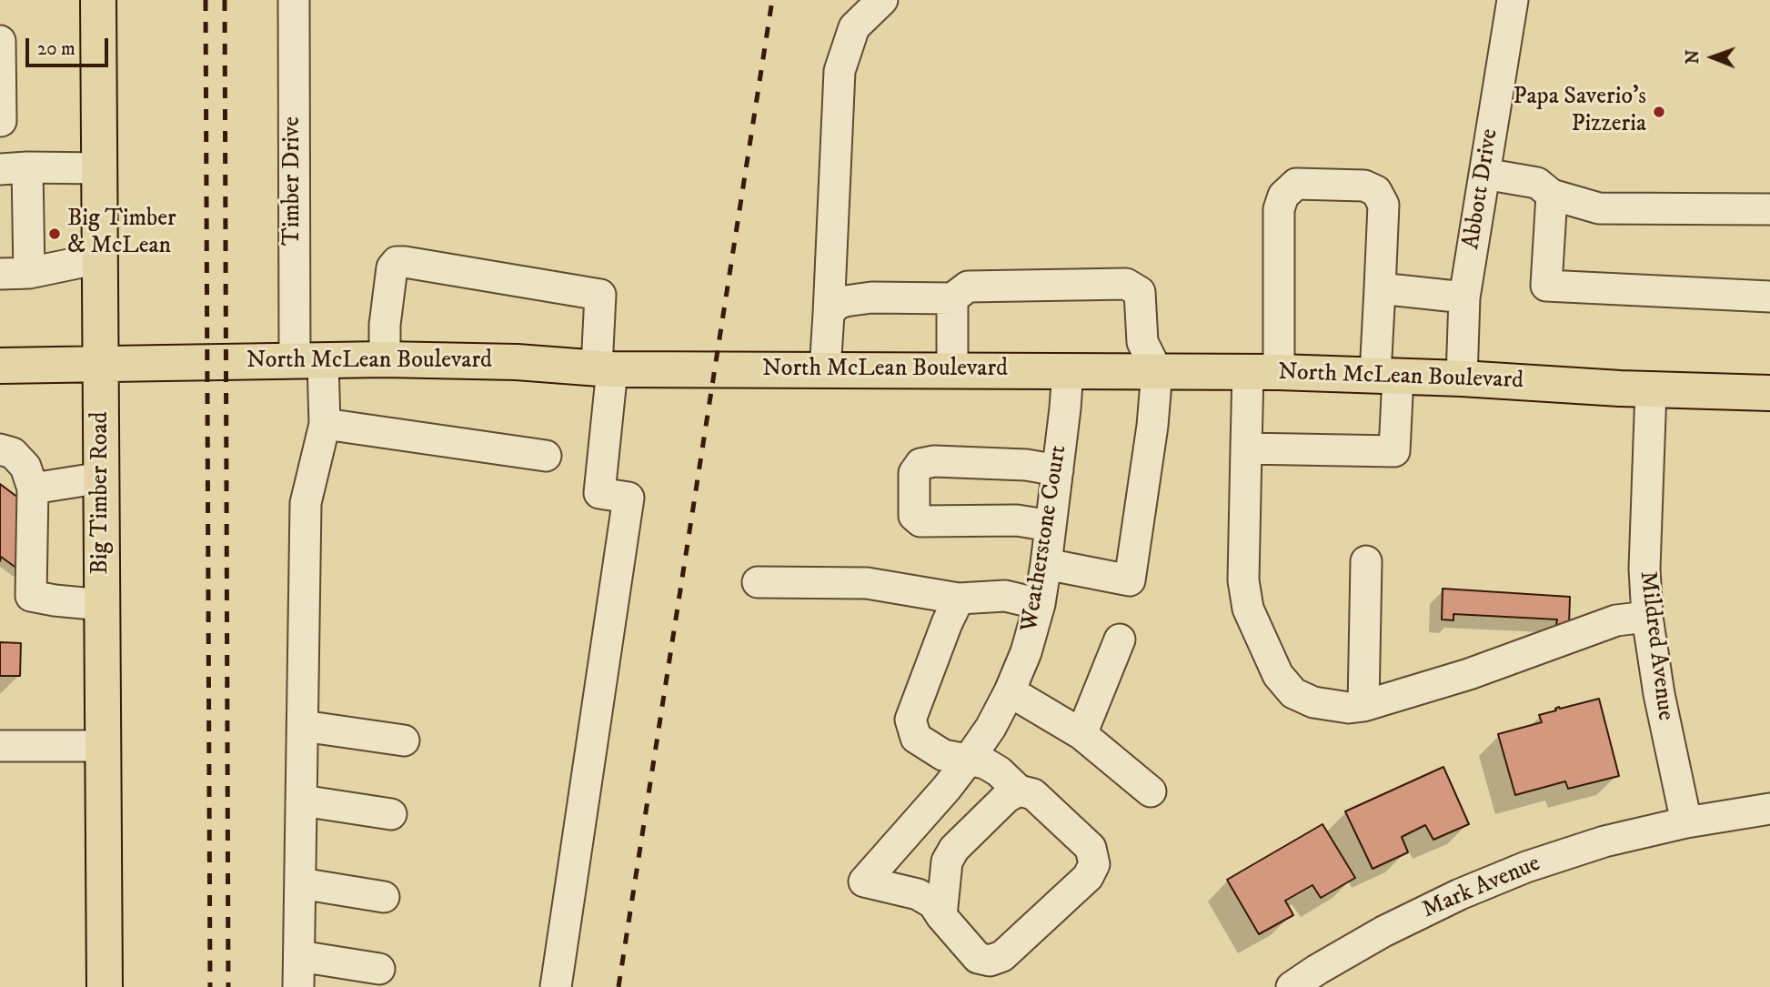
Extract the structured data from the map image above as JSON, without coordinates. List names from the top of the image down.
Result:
{
  "streets": {
    "main road": ["North McLean Boulevard", "Big Timber Road"],
    "street": [
      "Timber Drive",
      "Abbott Drive",
      "Weatherstone Court",
      "Mildred Avenue",
      "Mark Avenue"
    ]
  },
  "crossings": [
    ["Timber Drive", "North McLean Boulevard"],
    ["Abbott Drive", "North McLean Boulevard"],
    ["North McLean Boulevard", "Big Timber Road"],
    ["North McLean Boulevard", "Weatherstone Court"],
    ["North McLean Boulevard", "Mildred Avenue"],
    ["Mildred Avenue", "Mark Avenue"]
  ],
  "places": ["Papa Saverio's Pizzeria", "Big Timber & McLean"],
  "scale_bar": "20 m",
  "north": "left"
}
